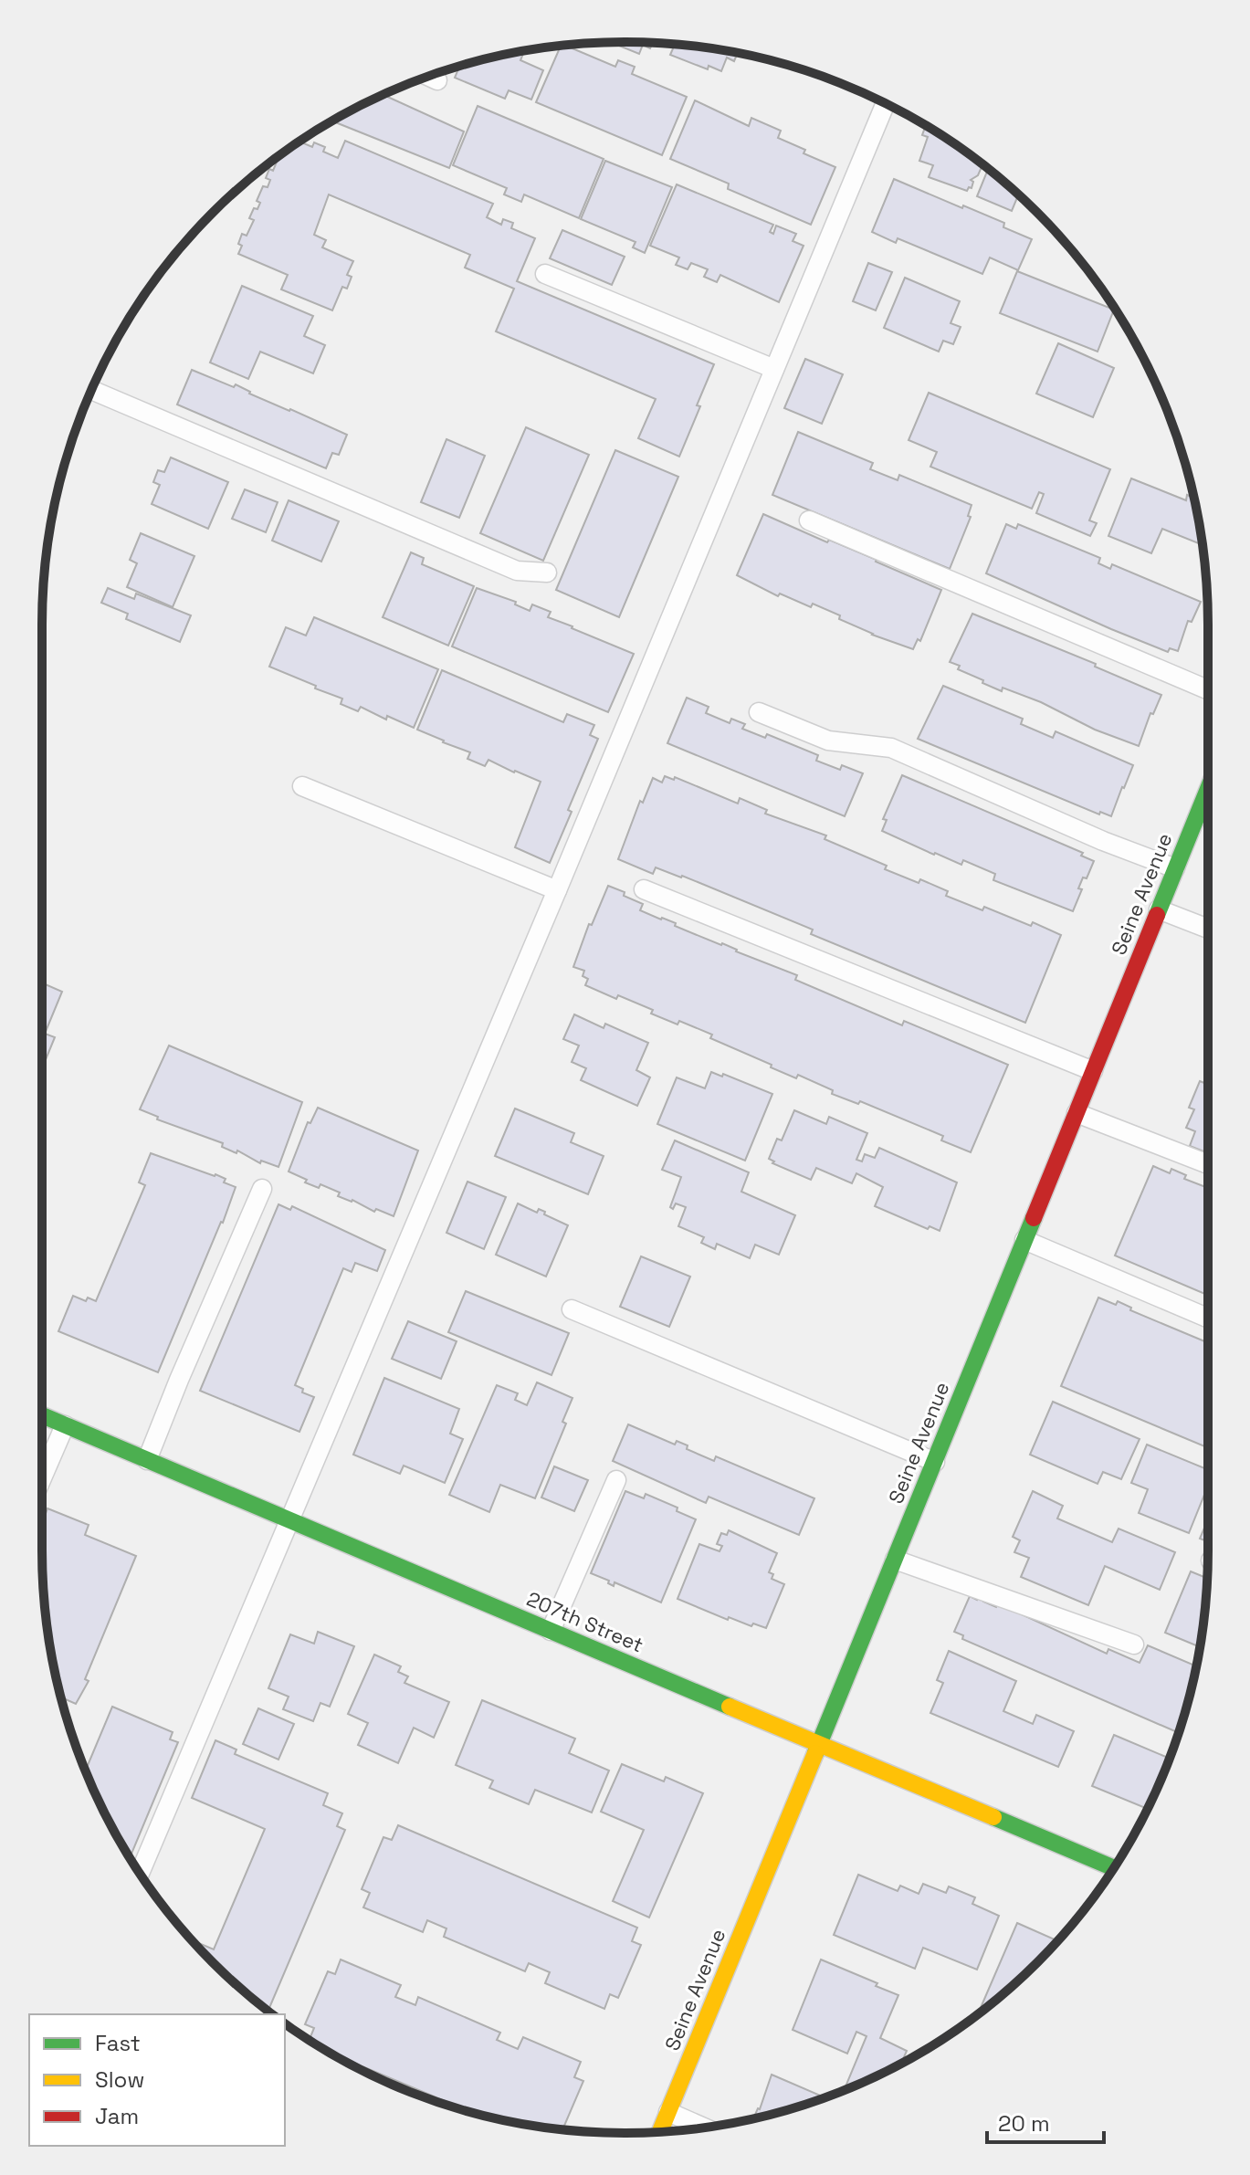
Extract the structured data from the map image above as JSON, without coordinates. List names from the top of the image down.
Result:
{
  "streets": {
    "street": ["Seine Avenue", "207th Street"]
  },
  "crossings": [
    ["Seine Avenue", "207th Street"]
  ],
  "legend": ["Fast", "Slow", "Jam"],
  "scale_bar": "20 m"
}
